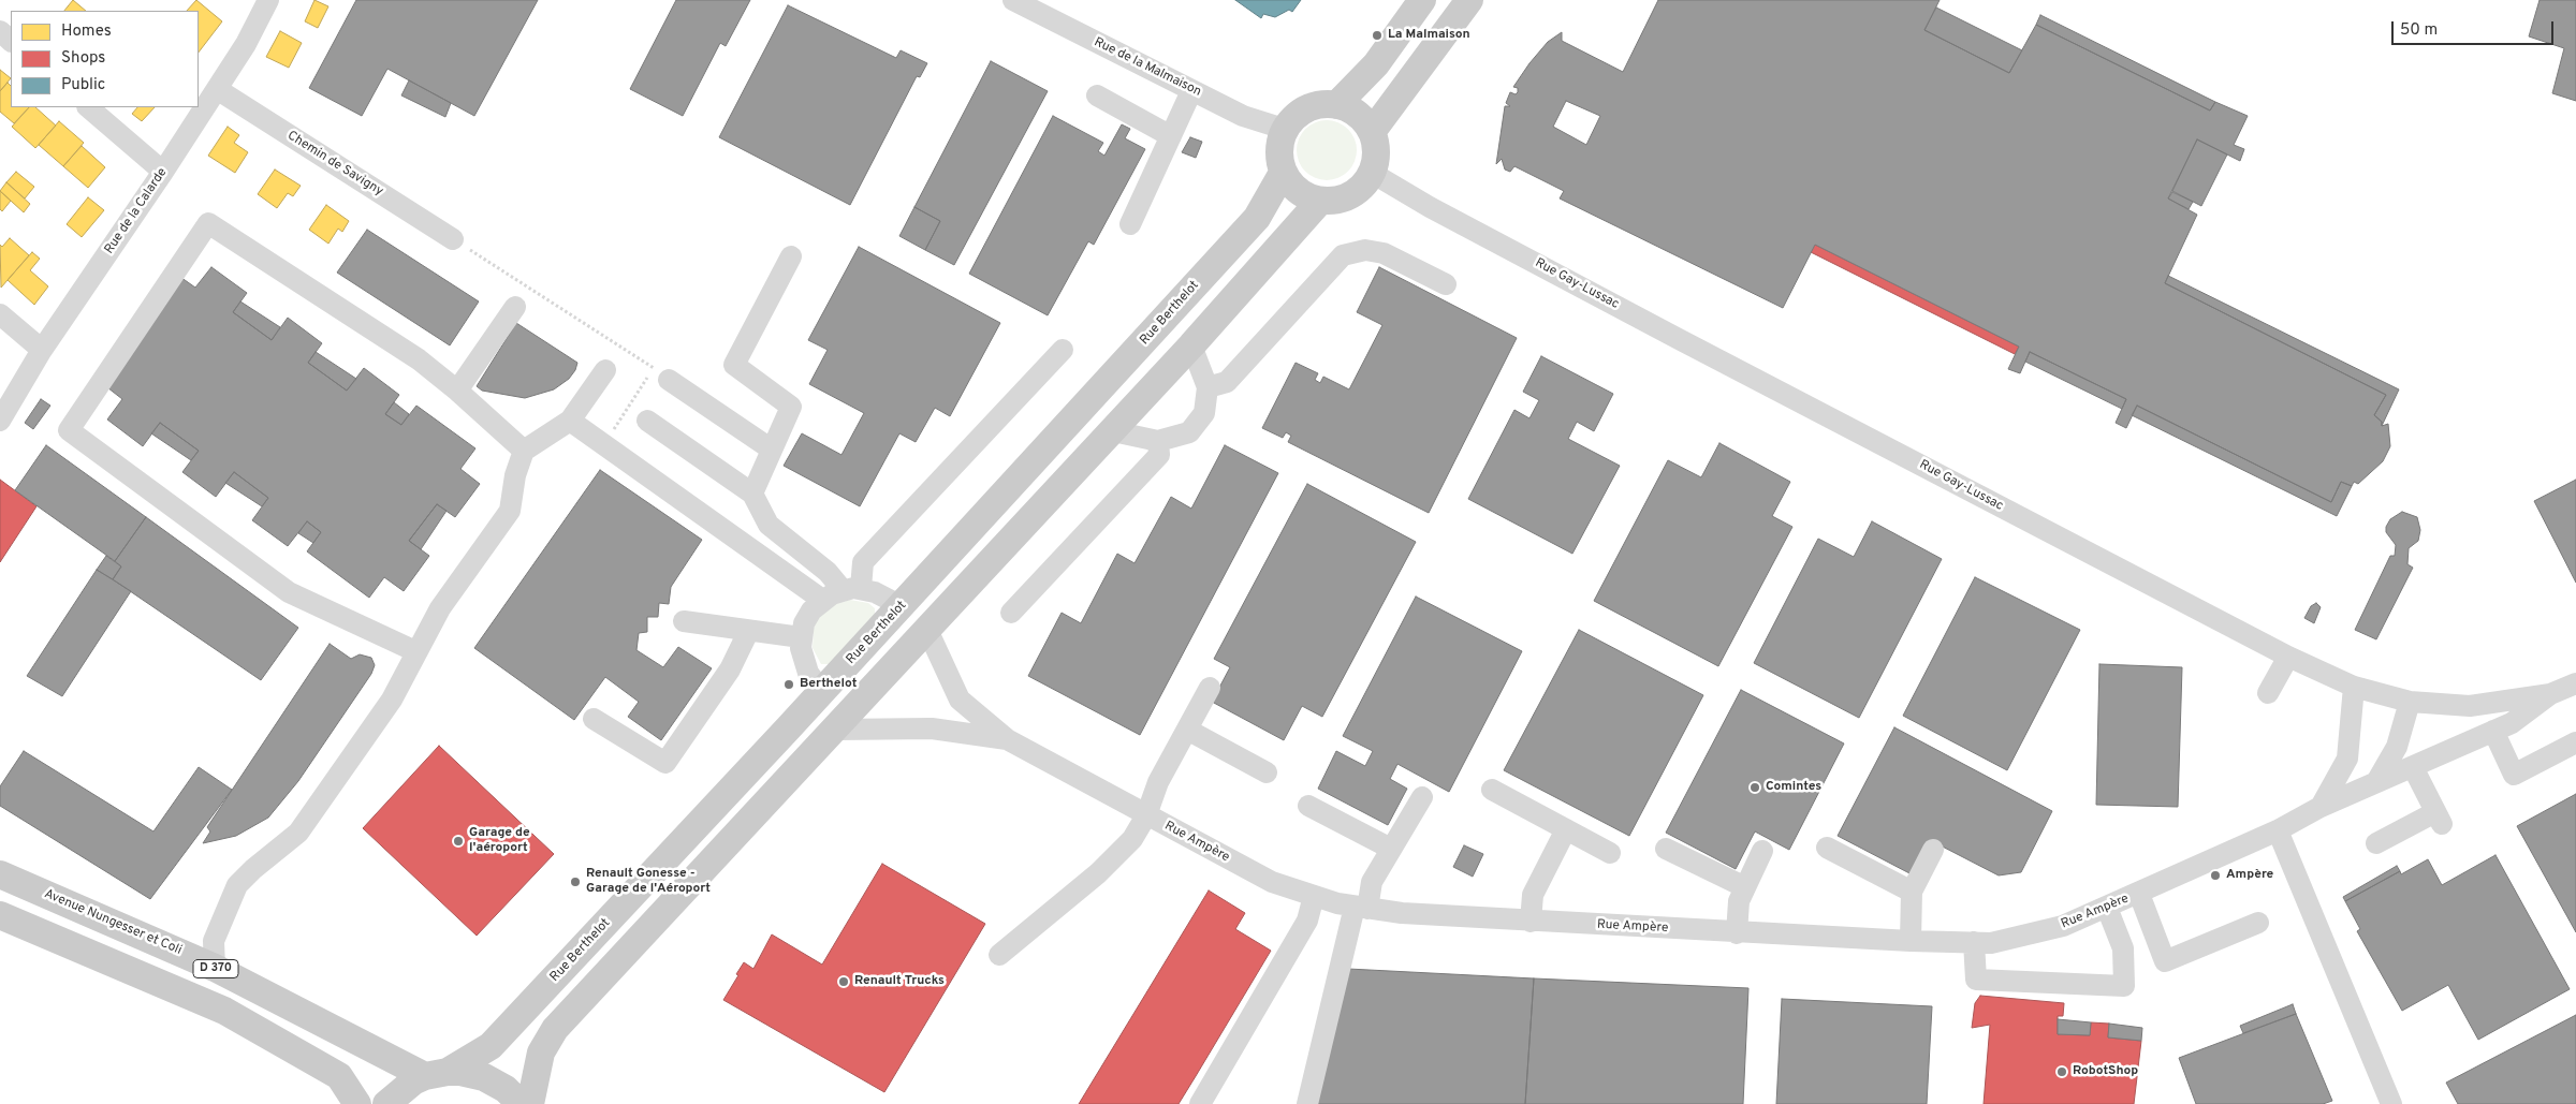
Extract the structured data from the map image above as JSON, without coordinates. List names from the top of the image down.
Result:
{
  "streets": {
    "main road": ["Rue Berthelot", "Avenue Nungesser et Coli", "D 370"],
    "street": [
      "Rue de la Malmaison",
      "Chemin de Savigny",
      "Rue de la Calarde",
      "Rue Gay-Lussac",
      "Rue Ampère"
    ]
  },
  "crossings": [
    ["Rue de la Malmaison", "Rue Gay-Lussac"],
    ["Rue de la Malmaison", "Rue Berthelot"],
    ["Chemin de Savigny", "Rue de la Calarde"],
    ["Rue Gay-Lussac", "Rue Berthelot"],
    ["Rue Gay-Lussac", "Rue Ampère"],
    ["Rue Berthelot", "Avenue Nungesser et Coli"]
  ],
  "places": [
    "La Malmaison",
    "Berthelot",
    "Comintes",
    "Garage de l'aéroport",
    "Ampère",
    "Renault Gonesse - Garage de l'Aéroport",
    "Renault Trucks",
    "RobotShop"
  ],
  "legend": ["Homes", "Shops", "Public"],
  "scale_bar": "50 m"
}
